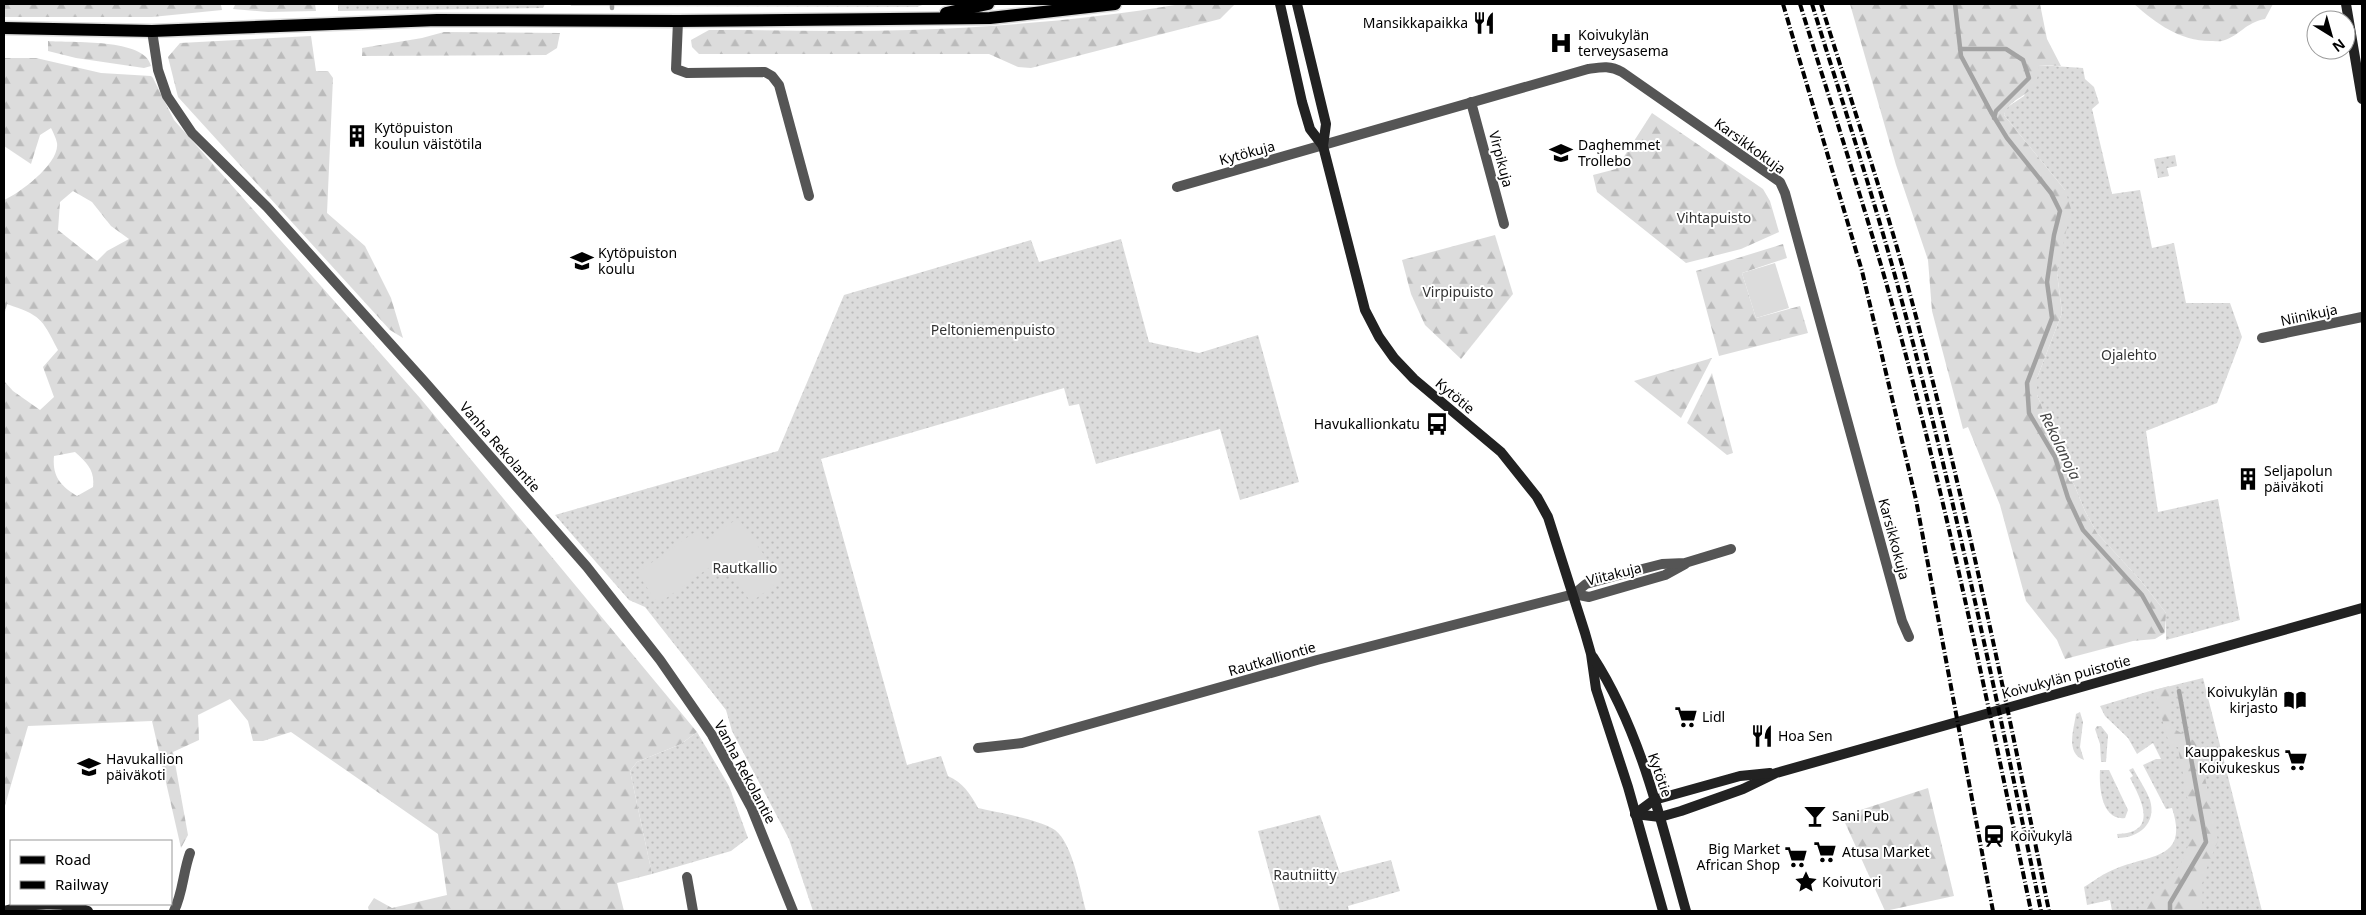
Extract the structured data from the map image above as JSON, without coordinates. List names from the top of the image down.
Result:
{
  "streets": {
    "street": [
      "Karsikkokuja",
      "Kytökuja",
      "Virpikuja",
      "Niinikuja",
      "Kytötie",
      "Vanha Rekolantie",
      "Viitakuja",
      "Rautkalliontie",
      "Koivukylän puistotie"
    ]
  },
  "crossings": [
    ["Karsikkokuja", "Kytökuja"],
    ["Karsikkokuja", "Virpikuja"],
    ["Karsikkokuja", "Kytötie"],
    ["Kytökuja", "Kytötie"],
    ["Kytötie", "Viitakuja"],
    ["Kytötie", "Rautkalliontie"],
    ["Kytötie", "Koivukylän puistotie"],
    ["Viitakuja", "Rautkalliontie"]
  ],
  "water": ["Rekolanoja"],
  "parks": [
    "Vihtapuisto",
    "Virpipuisto",
    "Peltoniemenpuisto",
    "Ojalehto",
    "Rautkallio",
    "Rautniitty"
  ],
  "places": {
    "restaurant": ["Mansikkapaikka", "Hoa Sen"],
    "hospital": ["Koivukylän terveysasema"],
    "building": ["Kytöpuiston koulun väistötila", "Seljapolun päiväkoti"],
    "school or university": ["Daghemmet Trollebo", "Kytöpuiston koulu", "Havukallion päiväkoti"],
    "bus stop": ["Havukallionkatu"],
    "library": ["Koivukylän kirjasto"],
    "supermarket": [
      "Lidl",
      "Kauppakeskus Koivukeskus",
      "Atusa Market",
      "Big Market African Shop"
    ],
    "bar": ["Sani Pub"],
    "station": ["Koivukylä"],
    "place": ["Koivutori"]
  },
  "legend": ["Road", "Railway"],
  "north": "bottom right"
}
